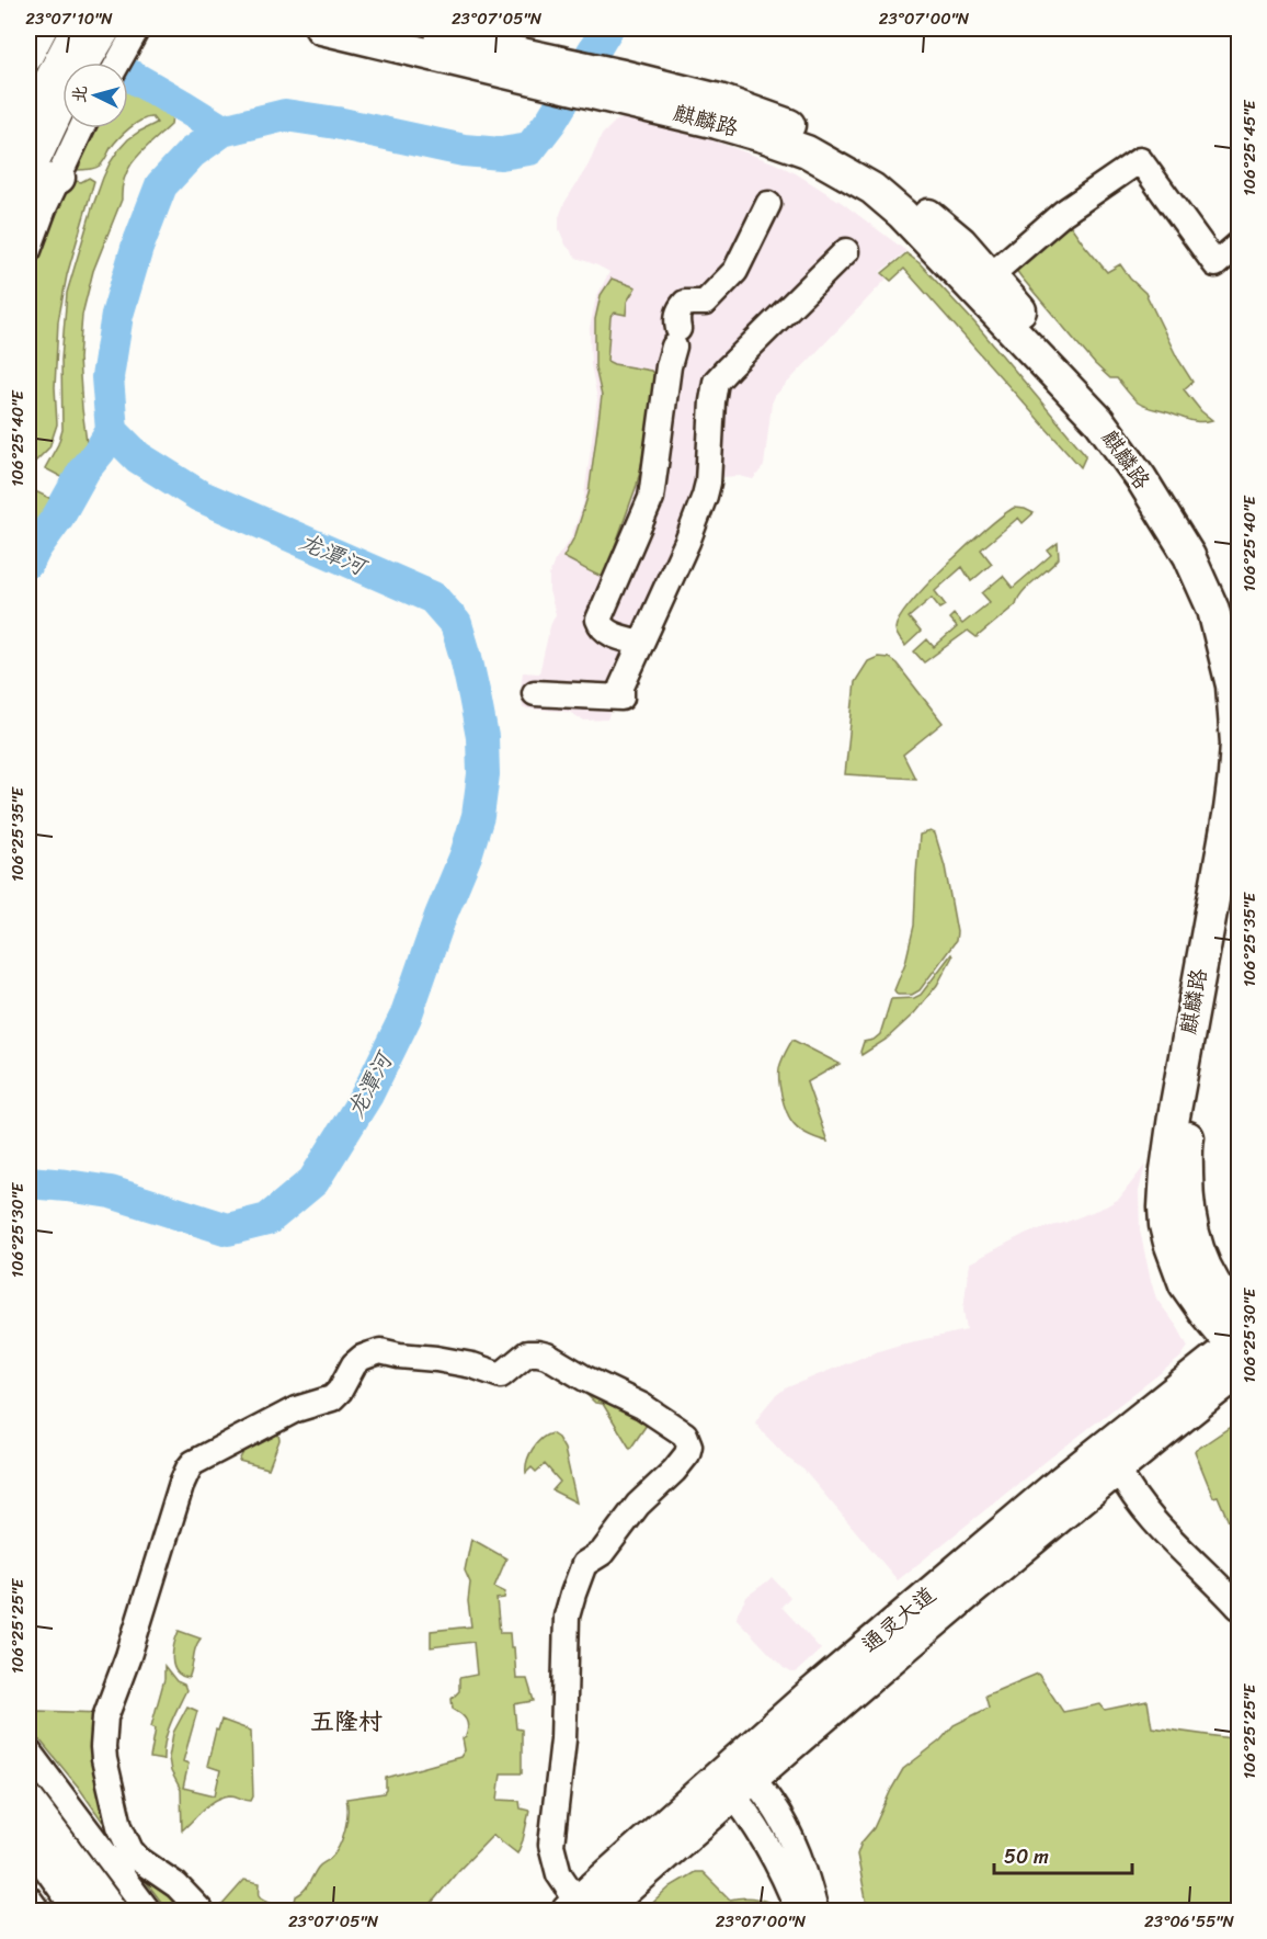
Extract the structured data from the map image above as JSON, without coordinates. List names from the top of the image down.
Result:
{
  "streets": {
    "main road": ["麒麟路", "通灵大道"]
  },
  "crossings": [
    ["麒麟路", "通灵大道"]
  ],
  "districts": ["五隆村"],
  "water": ["龙潭河"],
  "scale_bar": "50 m",
  "north": "left",
  "coordinates": [
    "23°07'10\"N",
    "23°07'05\"N",
    "23°07'00\"N",
    "106°25'45\"E",
    "106°25'40\"E",
    "106°25'35\"E",
    "106°25'30\"E",
    "106°25'25\"E",
    "23°06'55\"N"
  ]
}
